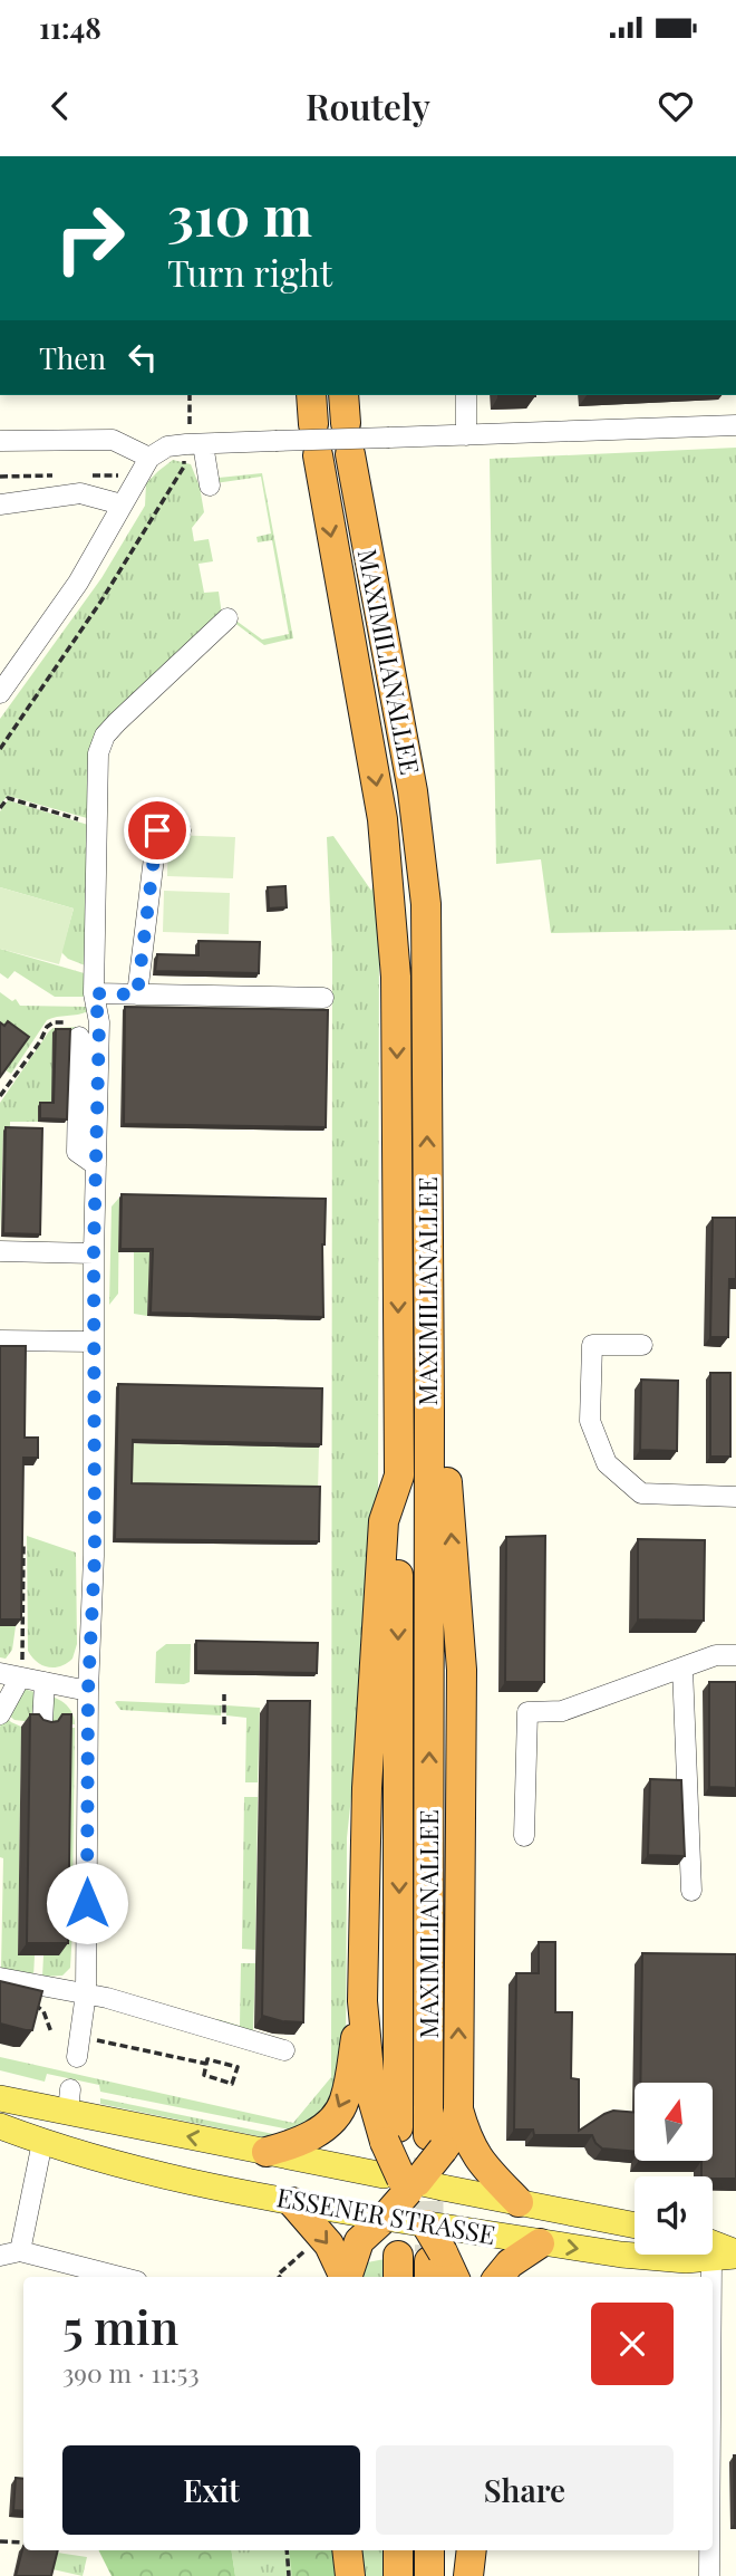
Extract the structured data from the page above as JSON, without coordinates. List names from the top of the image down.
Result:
{
  "streets": {
    "highway": ["MAXIMILIANALLEE"],
    "main road": ["ESSENER STRASSE"]
  },
  "north": "top",
  "page": {
    "status": "11:48",
    "header": "Routely",
    "turn": ["310 m", "Turn right"],
    "then": "Then",
    "heading": ["5 min", "390 m · 11:53"],
    "buttons": ["Exit", "Share"]
  }
}
